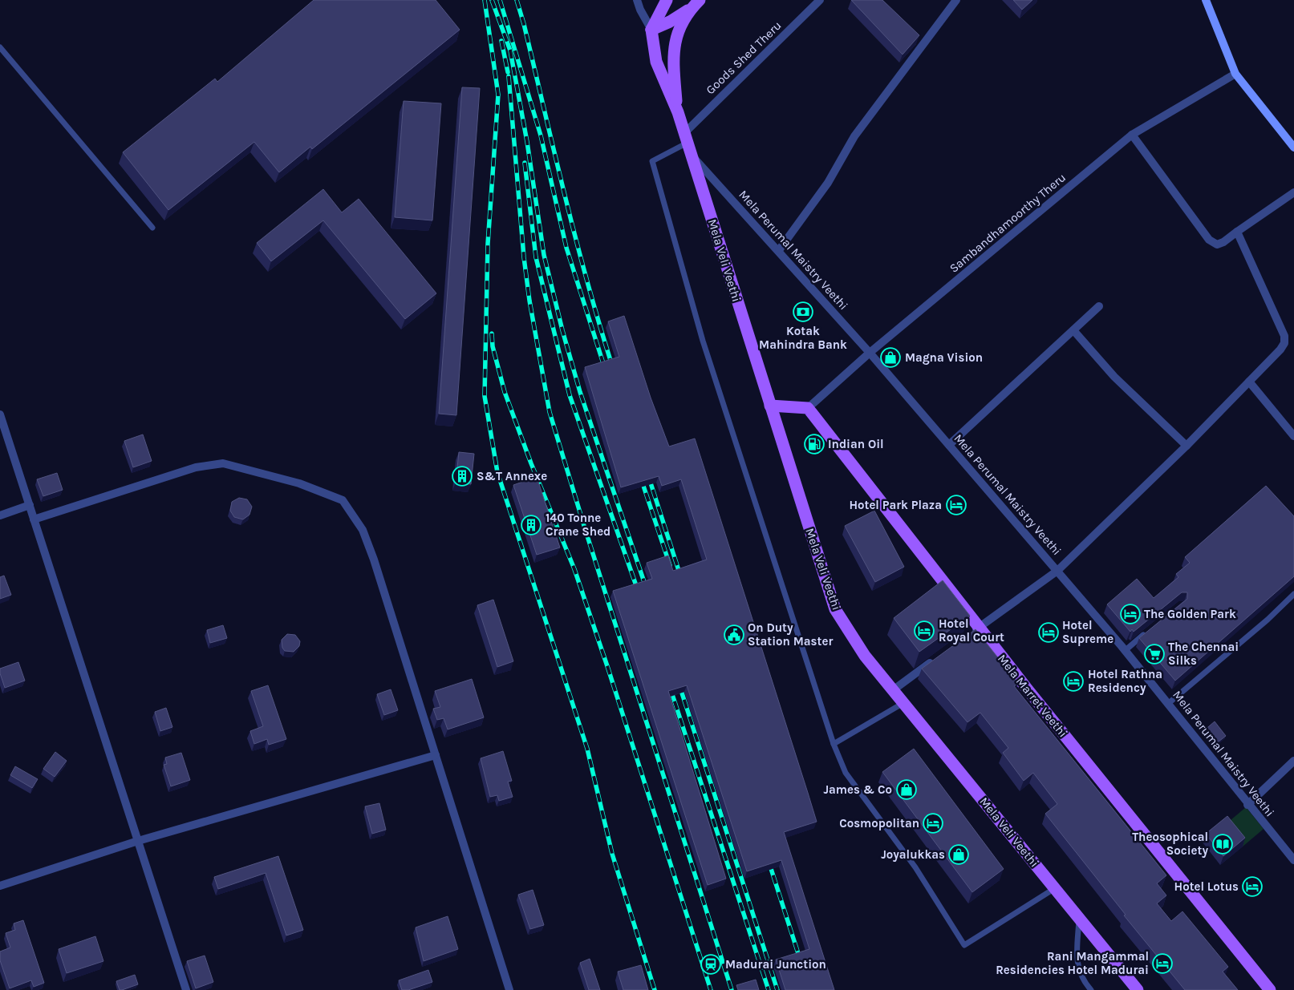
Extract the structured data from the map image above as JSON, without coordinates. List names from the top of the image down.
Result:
{
  "streets": {
    "main road": ["Mela Veli Veethi", "Mela Marret Veethi"],
    "street": ["Goods Shed Theru", "Sambandhamoorthy Theru", "Mela Perumal Maistry Veethi"]
  },
  "crossings": [
    ["Goods Shed Theru", "Mela Veli Veethi"],
    ["Sambandhamoorthy Theru", "Mela Perumal Maistry Veethi"],
    ["Sambandhamoorthy Theru", "Mela Marret Veethi"],
    ["Mela Perumal Maistry Veethi", "Mela Veli Veethi"]
  ],
  "places": {
    "bank": ["Kotak Mahindra Bank"],
    "shop": ["Magna Vision", "James & Co", "Joyalukkas"],
    "fuel station": ["Indian Oil"],
    "building": ["S&T Annexe", "140 Tonne Crane Shed"],
    "hotel": [
      "Hotel Park Plaza",
      "The Golden Park",
      "Hotel Royal Court",
      "Hotel Supreme",
      "Hotel Rathna Residency",
      "Cosmopolitan",
      "Hotel Lotus",
      "Rani Mangammal Residencies Hotel Madurai"
    ],
    "public building": ["On Duty Station Master"],
    "supermarket": ["The Chennai Silks"],
    "library": ["Theosophical Society"],
    "station": ["Madurai Junction"]
  }
}
